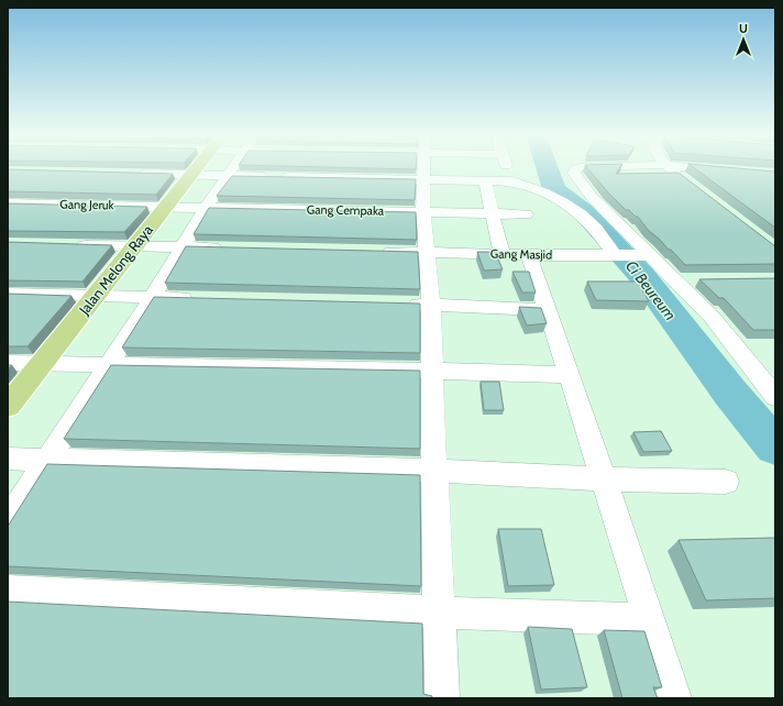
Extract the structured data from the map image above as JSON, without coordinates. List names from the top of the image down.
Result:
{
  "streets": {
    "main road": ["Jalan Melong Raya"],
    "street": ["Gang Jeruk", "Gang Cempaka", "Gang Masjid"]
  },
  "crossings": [
    ["Gang Jeruk", "Gang Cempaka"],
    ["Gang Jeruk", "Jalan Melong Raya"],
    ["Gang Cempaka", "Jalan Melong Raya"]
  ],
  "water": ["Ci Beureum"],
  "north": "top"
}
